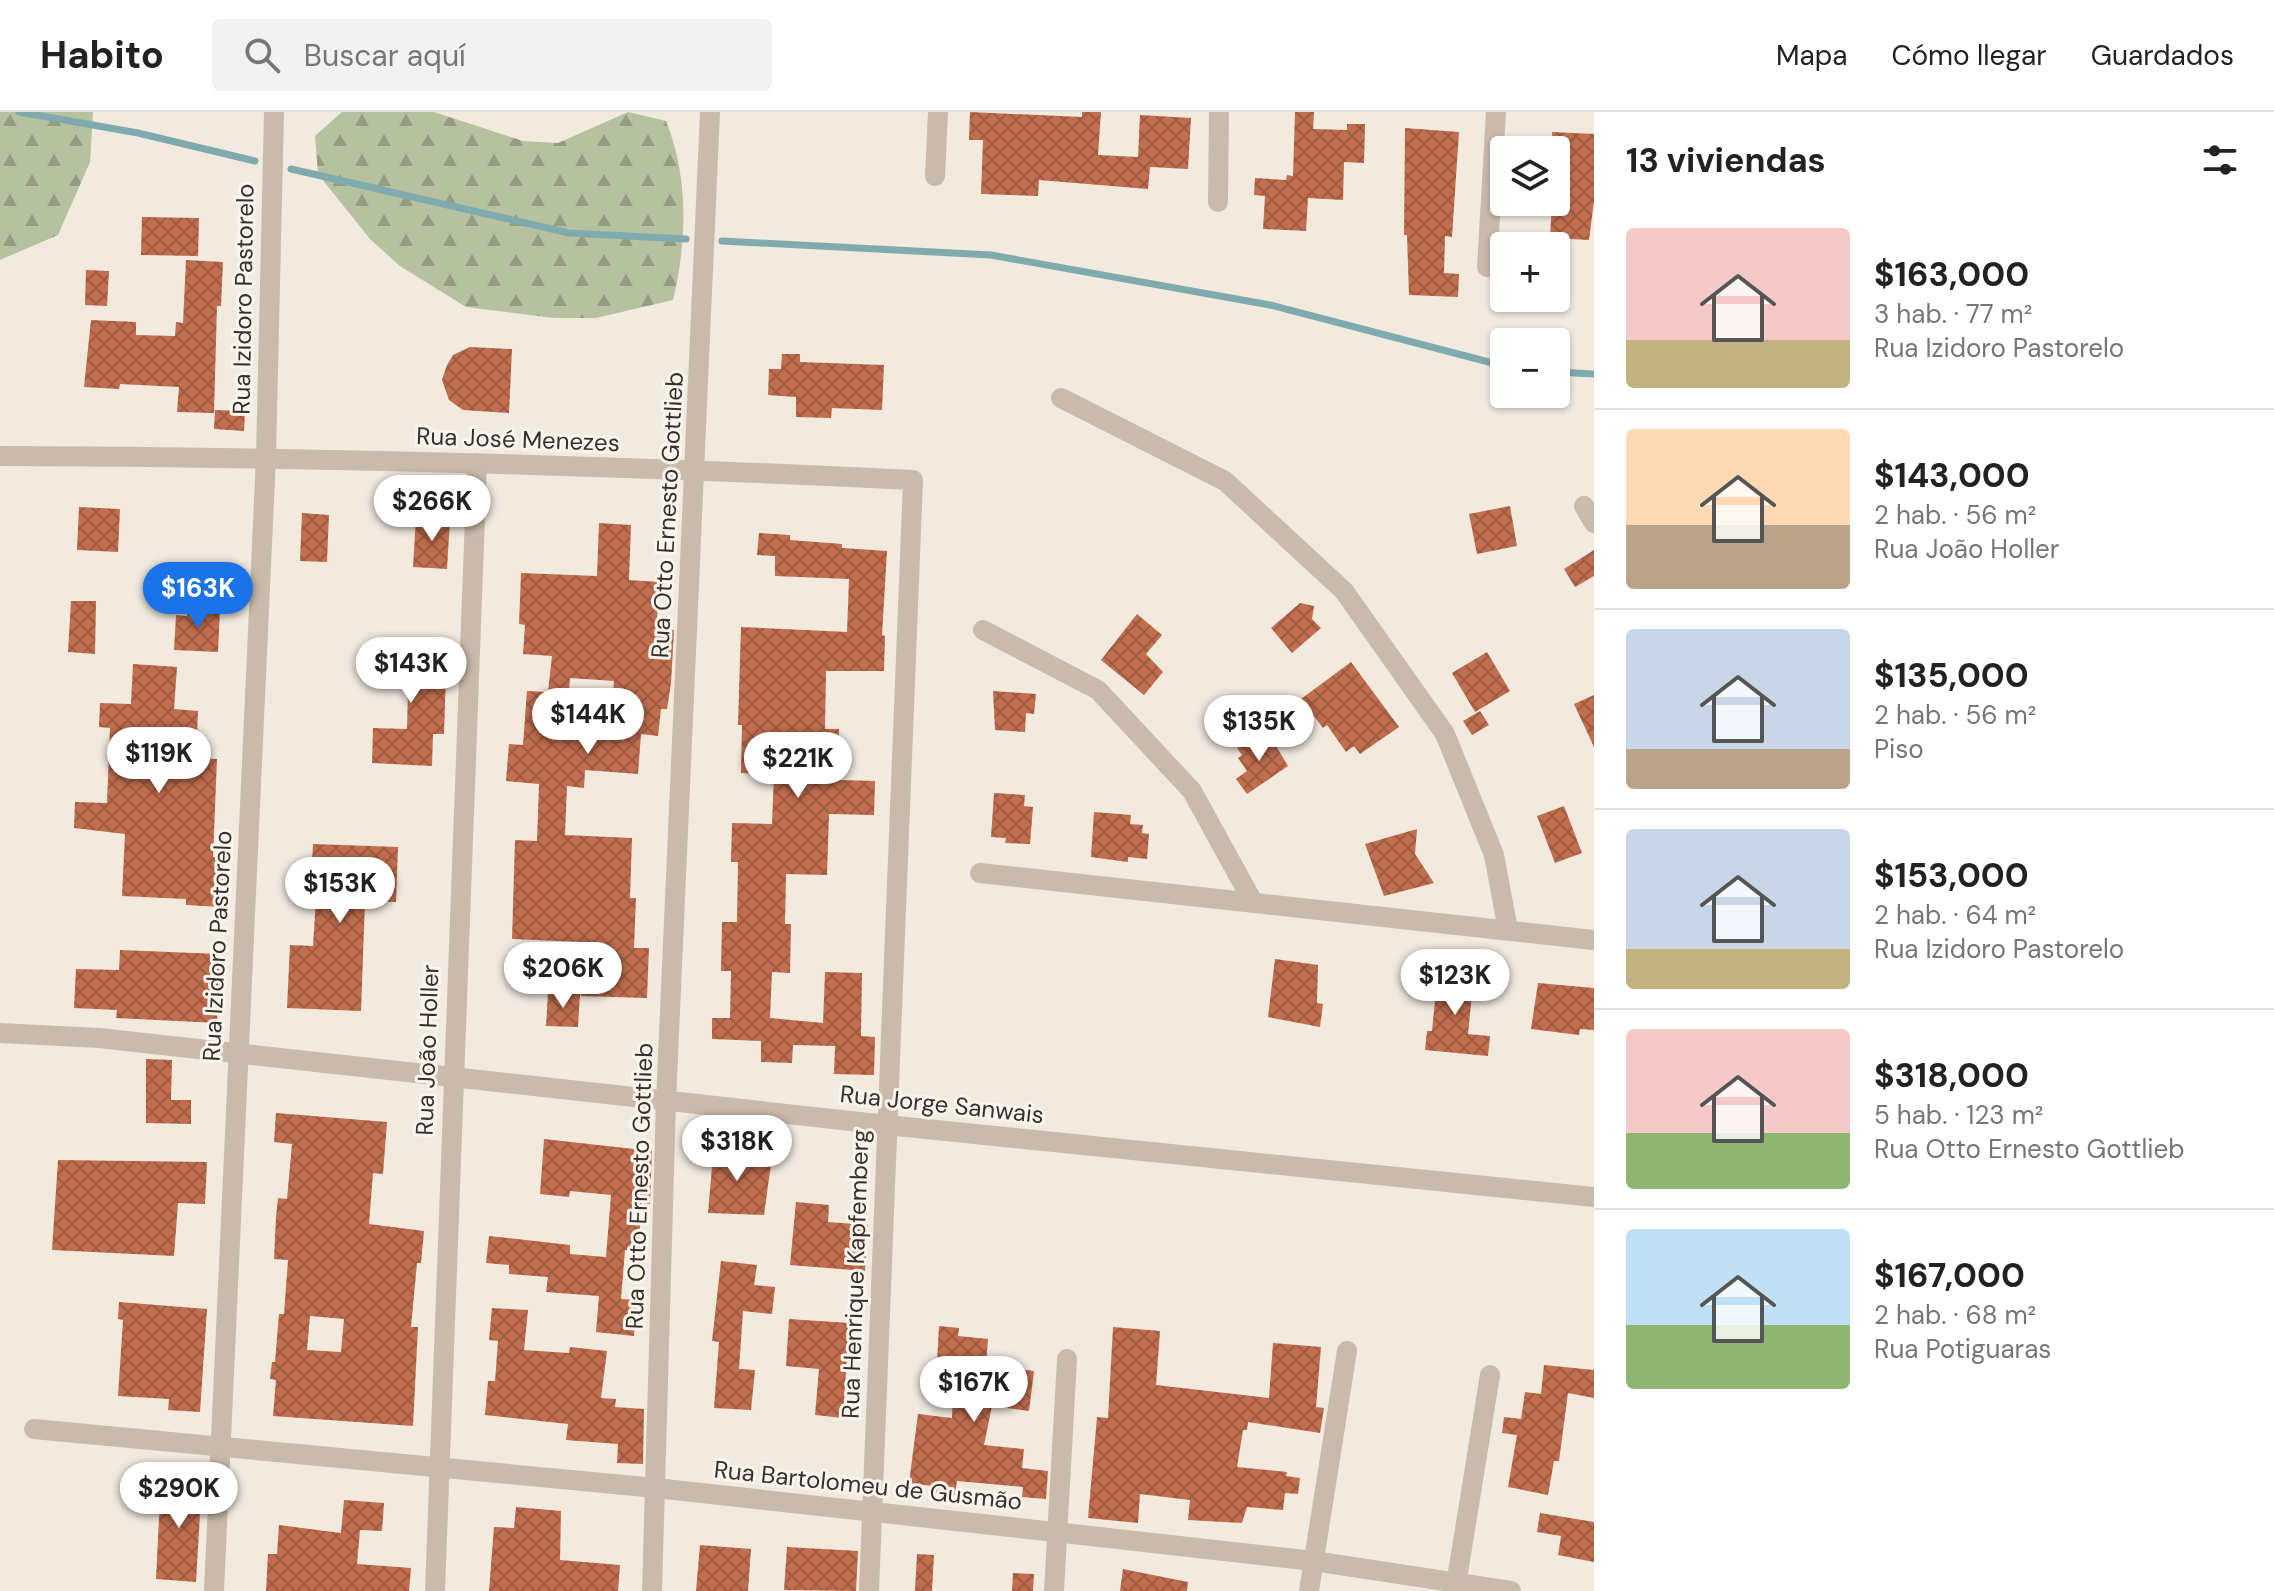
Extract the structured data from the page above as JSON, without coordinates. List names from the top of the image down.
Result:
{
  "streets": {
    "street": [
      "Rua Izidoro Pastorelo",
      "Rua José Menezes",
      "Rua Otto Ernesto Gottlieb",
      "Rua João Holler",
      "Rua Jorge Sanwais",
      "Rua Henrique Kapfemberg",
      "Rua Bartolomeu de Gusmão"
    ]
  },
  "crossings": [
    ["Rua Izidoro Pastorelo", "Rua José Menezes"],
    ["Rua Izidoro Pastorelo", "Rua Jorge Sanwais"],
    ["Rua Izidoro Pastorelo", "Rua Bartolomeu de Gusmão"],
    ["Rua José Menezes", "Rua Otto Ernesto Gottlieb"],
    ["Rua José Menezes", "Rua João Holler"],
    ["Rua José Menezes", "Rua Henrique Kapfemberg"],
    ["Rua Otto Ernesto Gottlieb", "Rua Jorge Sanwais"],
    ["Rua Otto Ernesto Gottlieb", "Rua Bartolomeu de Gusmão"],
    ["Rua João Holler", "Rua Jorge Sanwais"],
    ["Rua João Holler", "Rua Bartolomeu de Gusmão"],
    ["Rua Jorge Sanwais", "Rua Henrique Kapfemberg"],
    ["Rua Henrique Kapfemberg", "Rua Bartolomeu de Gusmão"]
  ],
  "page": {
    "header": "Habito",
    "search": "Buscar aquí",
    "nav": ["Mapa", "Cómo llegar", "Guardados"],
    "heading": "13 viviendas",
    "map_buttons": ["+", "−"],
    "list": [
      {
        "name": "$163,000",
        "note": "3 hab. · 77 m² · Rua Izidoro Pastorelo"
      },
      {
        "name": "$143,000",
        "note": "2 hab. · 56 m² · Rua João Holler"
      },
      {
        "name": "$135,000",
        "note": "2 hab. · 56 m² · Piso"
      },
      {
        "name": "$153,000",
        "note": "2 hab. · 64 m² · Rua Izidoro Pastorelo"
      },
      {
        "name": "$318,000",
        "note": "5 hab. · 123 m² · Rua Otto Ernesto Gottlieb"
      },
      {
        "name": "$167,000",
        "note": "2 hab. · 68 m² · Rua Potiguaras"
      }
    ],
    "price": [
      "$266K",
      "$163K",
      "$143K",
      "$144K",
      "$135K",
      "$119K",
      "$221K",
      "$153K",
      "$206K",
      "$123K",
      "$318K",
      "$167K",
      "$290K"
    ]
  }
}
